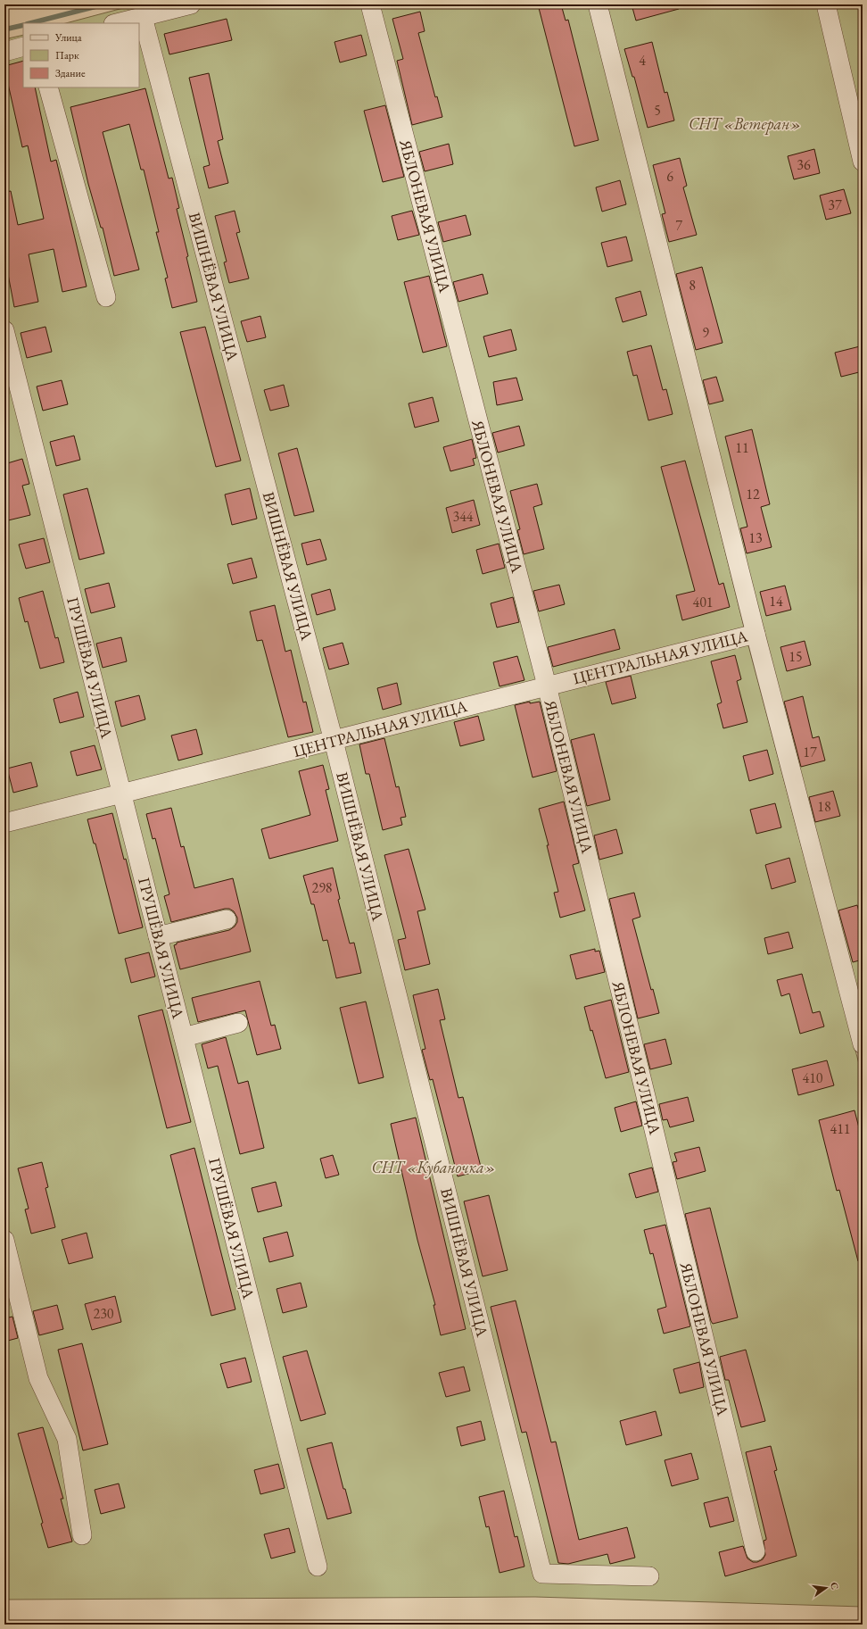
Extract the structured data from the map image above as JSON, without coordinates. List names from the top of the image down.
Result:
{
  "streets": {
    "street": [
      "ЯБЛОНЕВАЯ УЛИЦА",
      "ВИШНЁВАЯ УЛИЦА",
      "ЦЕНТРАЛЬНАЯ УЛИЦА",
      "ГРУШЁВАЯ УЛИЦА"
    ]
  },
  "crossings": [
    ["ЯБЛОНЕВАЯ УЛИЦА", "ЦЕНТРАЛЬНАЯ УЛИЦА"],
    ["ВИШНЁВАЯ УЛИЦА", "ЦЕНТРАЛЬНАЯ УЛИЦА"],
    ["ЦЕНТРАЛЬНАЯ УЛИЦА", "ГРУШЁВАЯ УЛИЦА"]
  ],
  "parks": ["СНТ «Ветеран»", "СНТ «Кубаночка»"],
  "house_numbers": [
    "4",
    "5",
    "36",
    "6",
    "37",
    "7",
    "8",
    "9",
    "11",
    "12",
    "344",
    "13",
    "14",
    "401",
    "15",
    "17",
    "18",
    "298",
    "410",
    "411",
    "230"
  ],
  "legend": ["Улица", "Парк", "Здание"],
  "north": "right"
}
